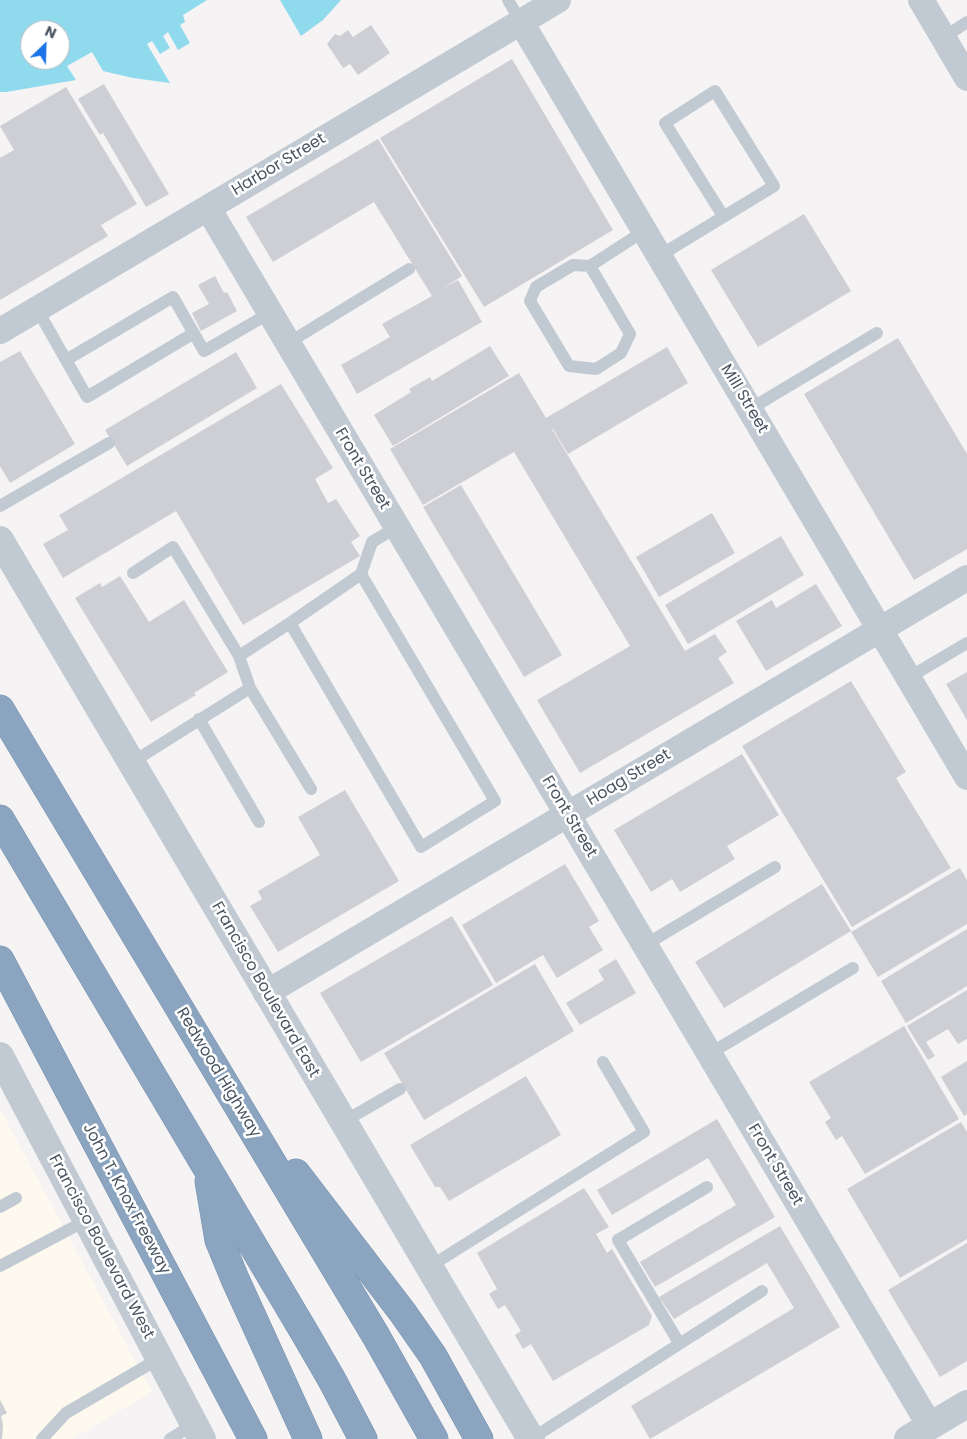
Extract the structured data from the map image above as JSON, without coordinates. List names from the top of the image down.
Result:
{
  "streets": {
    "highway": ["Redwood Highway", "John T. Knox Freeway"],
    "street": [
      "Harbor Street",
      "Mill Street",
      "Front Street",
      "Hoag Street",
      "Francisco Boulevard East",
      "Francisco Boulevard West"
    ]
  },
  "crossings": [
    ["Harbor Street", "Mill Street"],
    ["Harbor Street", "Front Street"],
    ["Mill Street", "Hoag Street"],
    ["Front Street", "Hoag Street"],
    ["Hoag Street", "Francisco Boulevard East"]
  ],
  "north": "top right"
}
